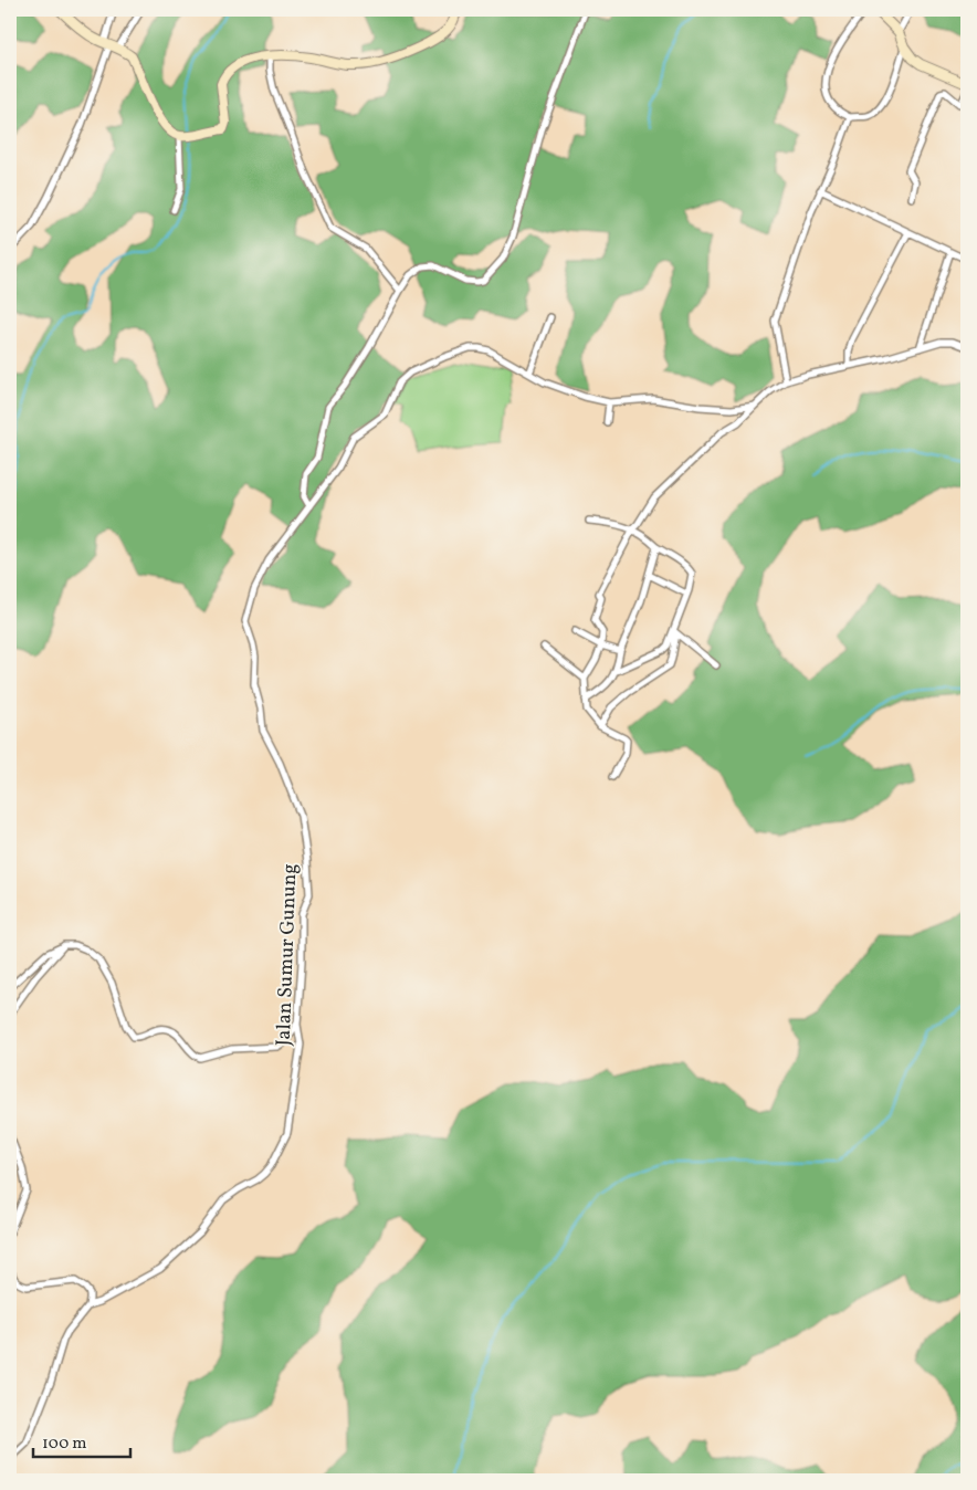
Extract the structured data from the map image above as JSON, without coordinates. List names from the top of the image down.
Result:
{
  "streets": {
    "street": ["Jalan Sumur Gunung"]
  },
  "scale_bar": "100 m"
}
